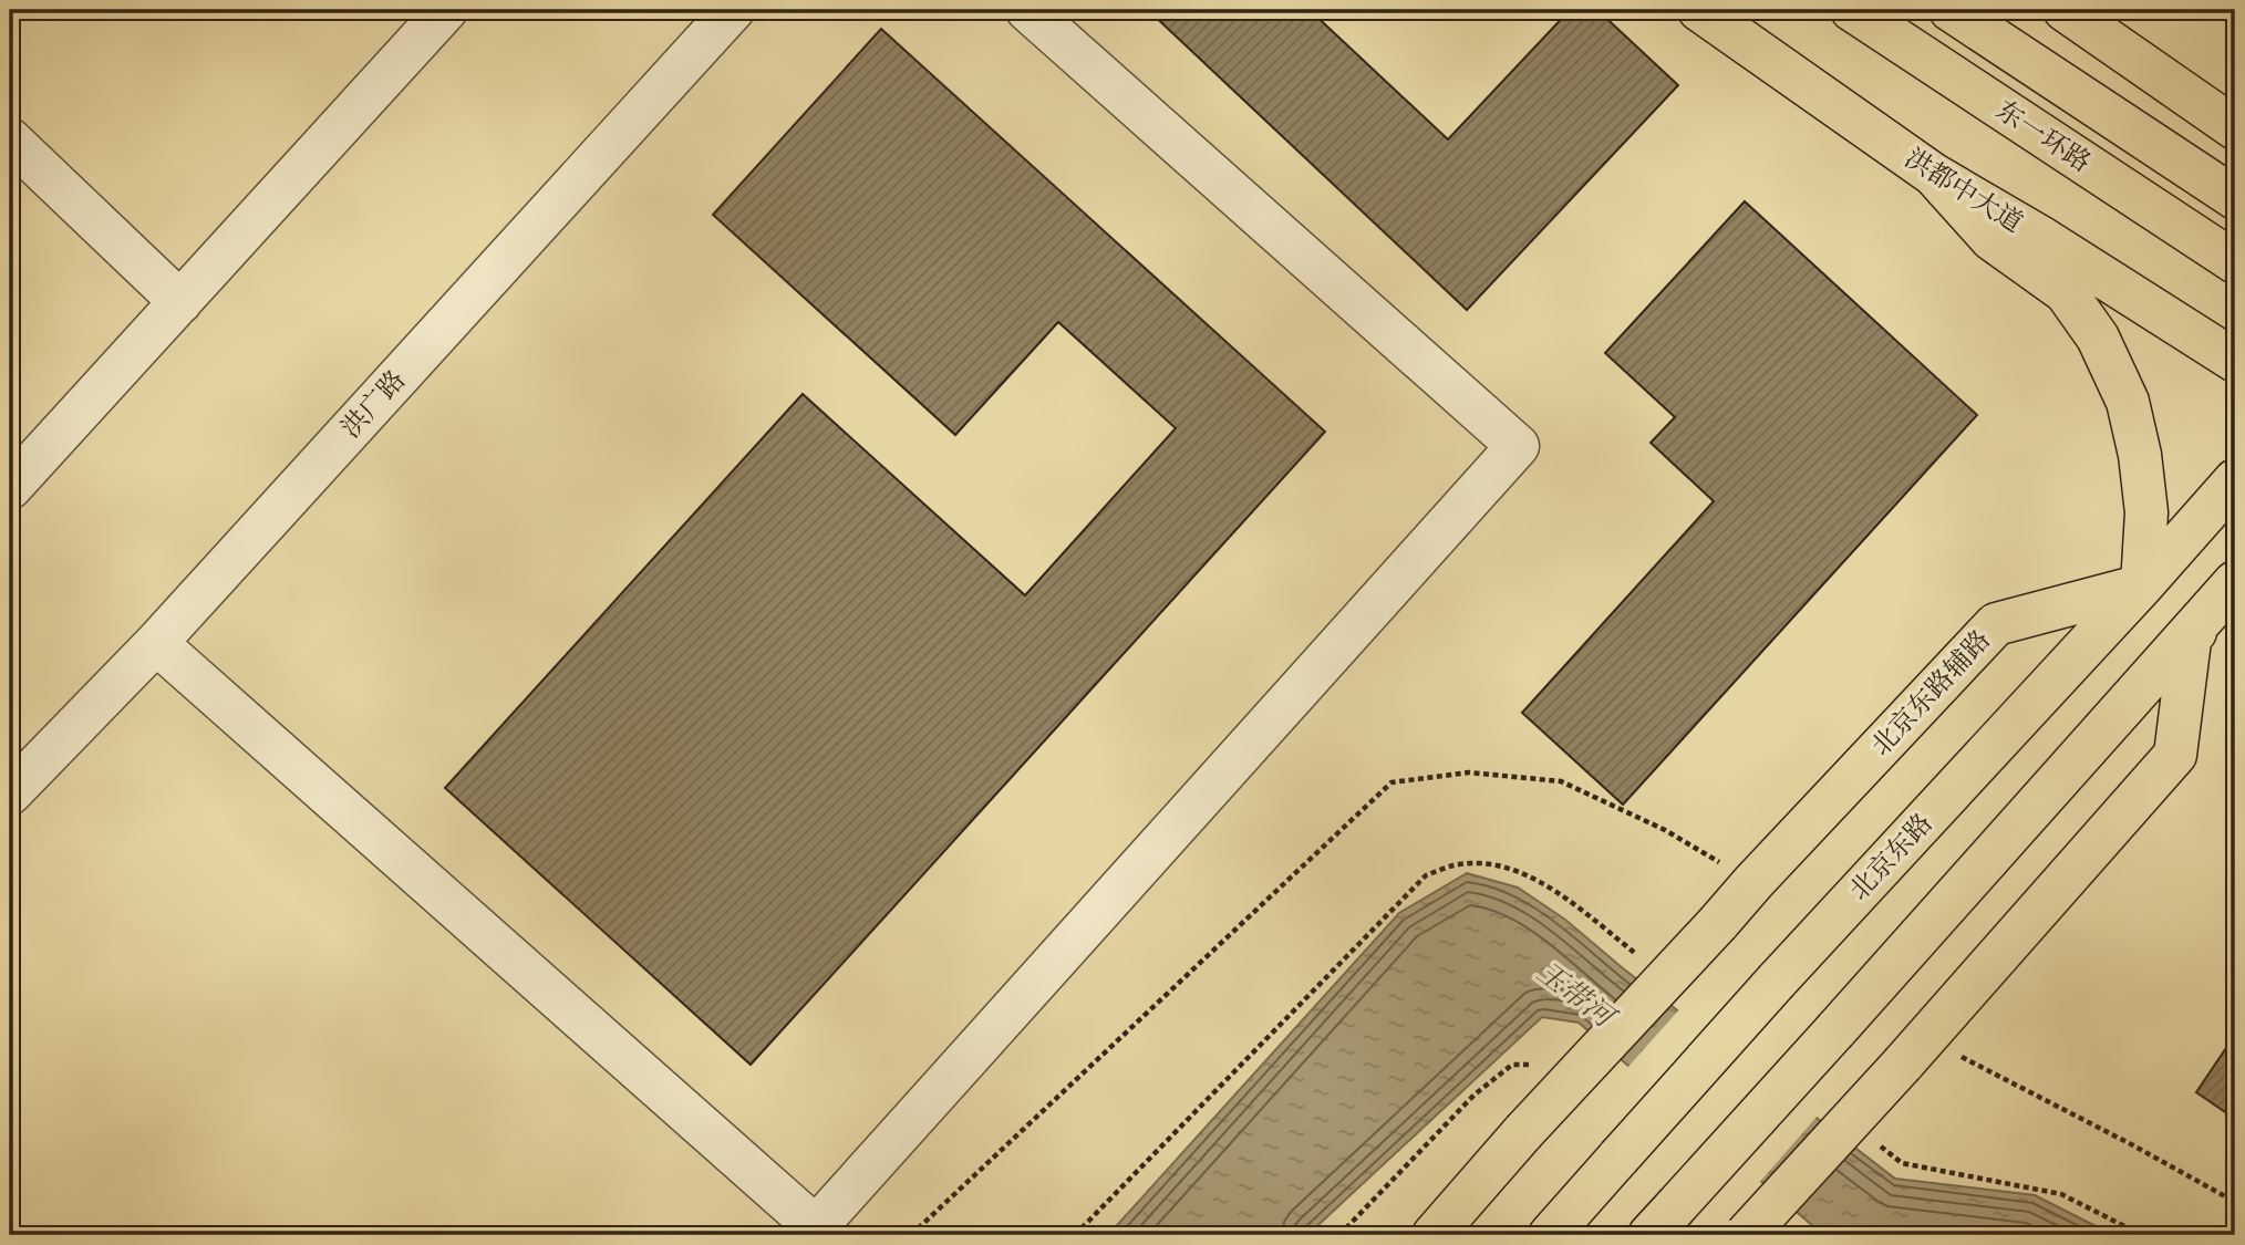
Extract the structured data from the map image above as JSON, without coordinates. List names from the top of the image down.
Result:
{
  "streets": {
    "main road": [
      "东一环路",
      "洪都中大道",
      "北京东路辅路",
      "北京东路"
    ],
    "street": ["洪广路"]
  },
  "crossings": [
    ["北京东路辅路", "北京东路"]
  ],
  "water": ["玉带河"]
}
